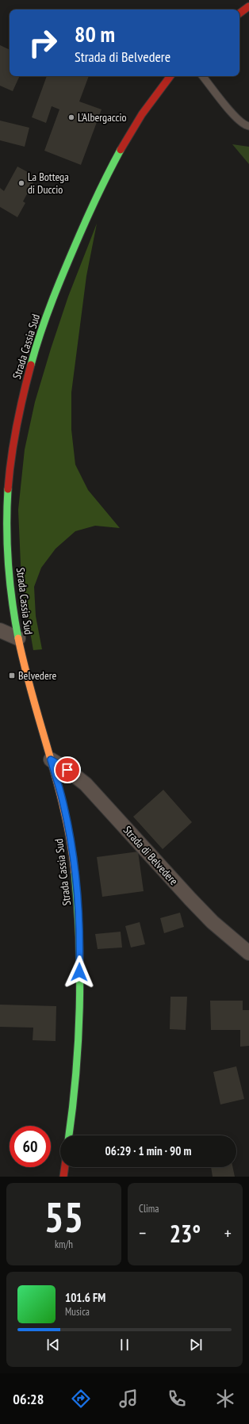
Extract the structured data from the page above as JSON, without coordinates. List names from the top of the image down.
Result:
{
  "streets": {
    "main road": ["Strada Cassia Sud"],
    "street": ["Strada di Belvedere"]
  },
  "crossings": [
    ["Strada Cassia Sud", "Strada di Belvedere"]
  ],
  "places": {
    "other": ["L'Albergaccio", "La Bottega di Duccio"],
    "transit": ["Belvedere"]
  },
  "page": {
    "turn": ["80 m", "Strada di Belvedere"],
    "limit": "60",
    "trip": "06:29 · 1 min · 90 m",
    "tile": [
      ["55", "km/h"],
      "Clima"
    ],
    "heat": ["−", "23°", "+"],
    "song": ["101.6 FM", "Musica"],
    "tabs": "06:28"
  }
}
